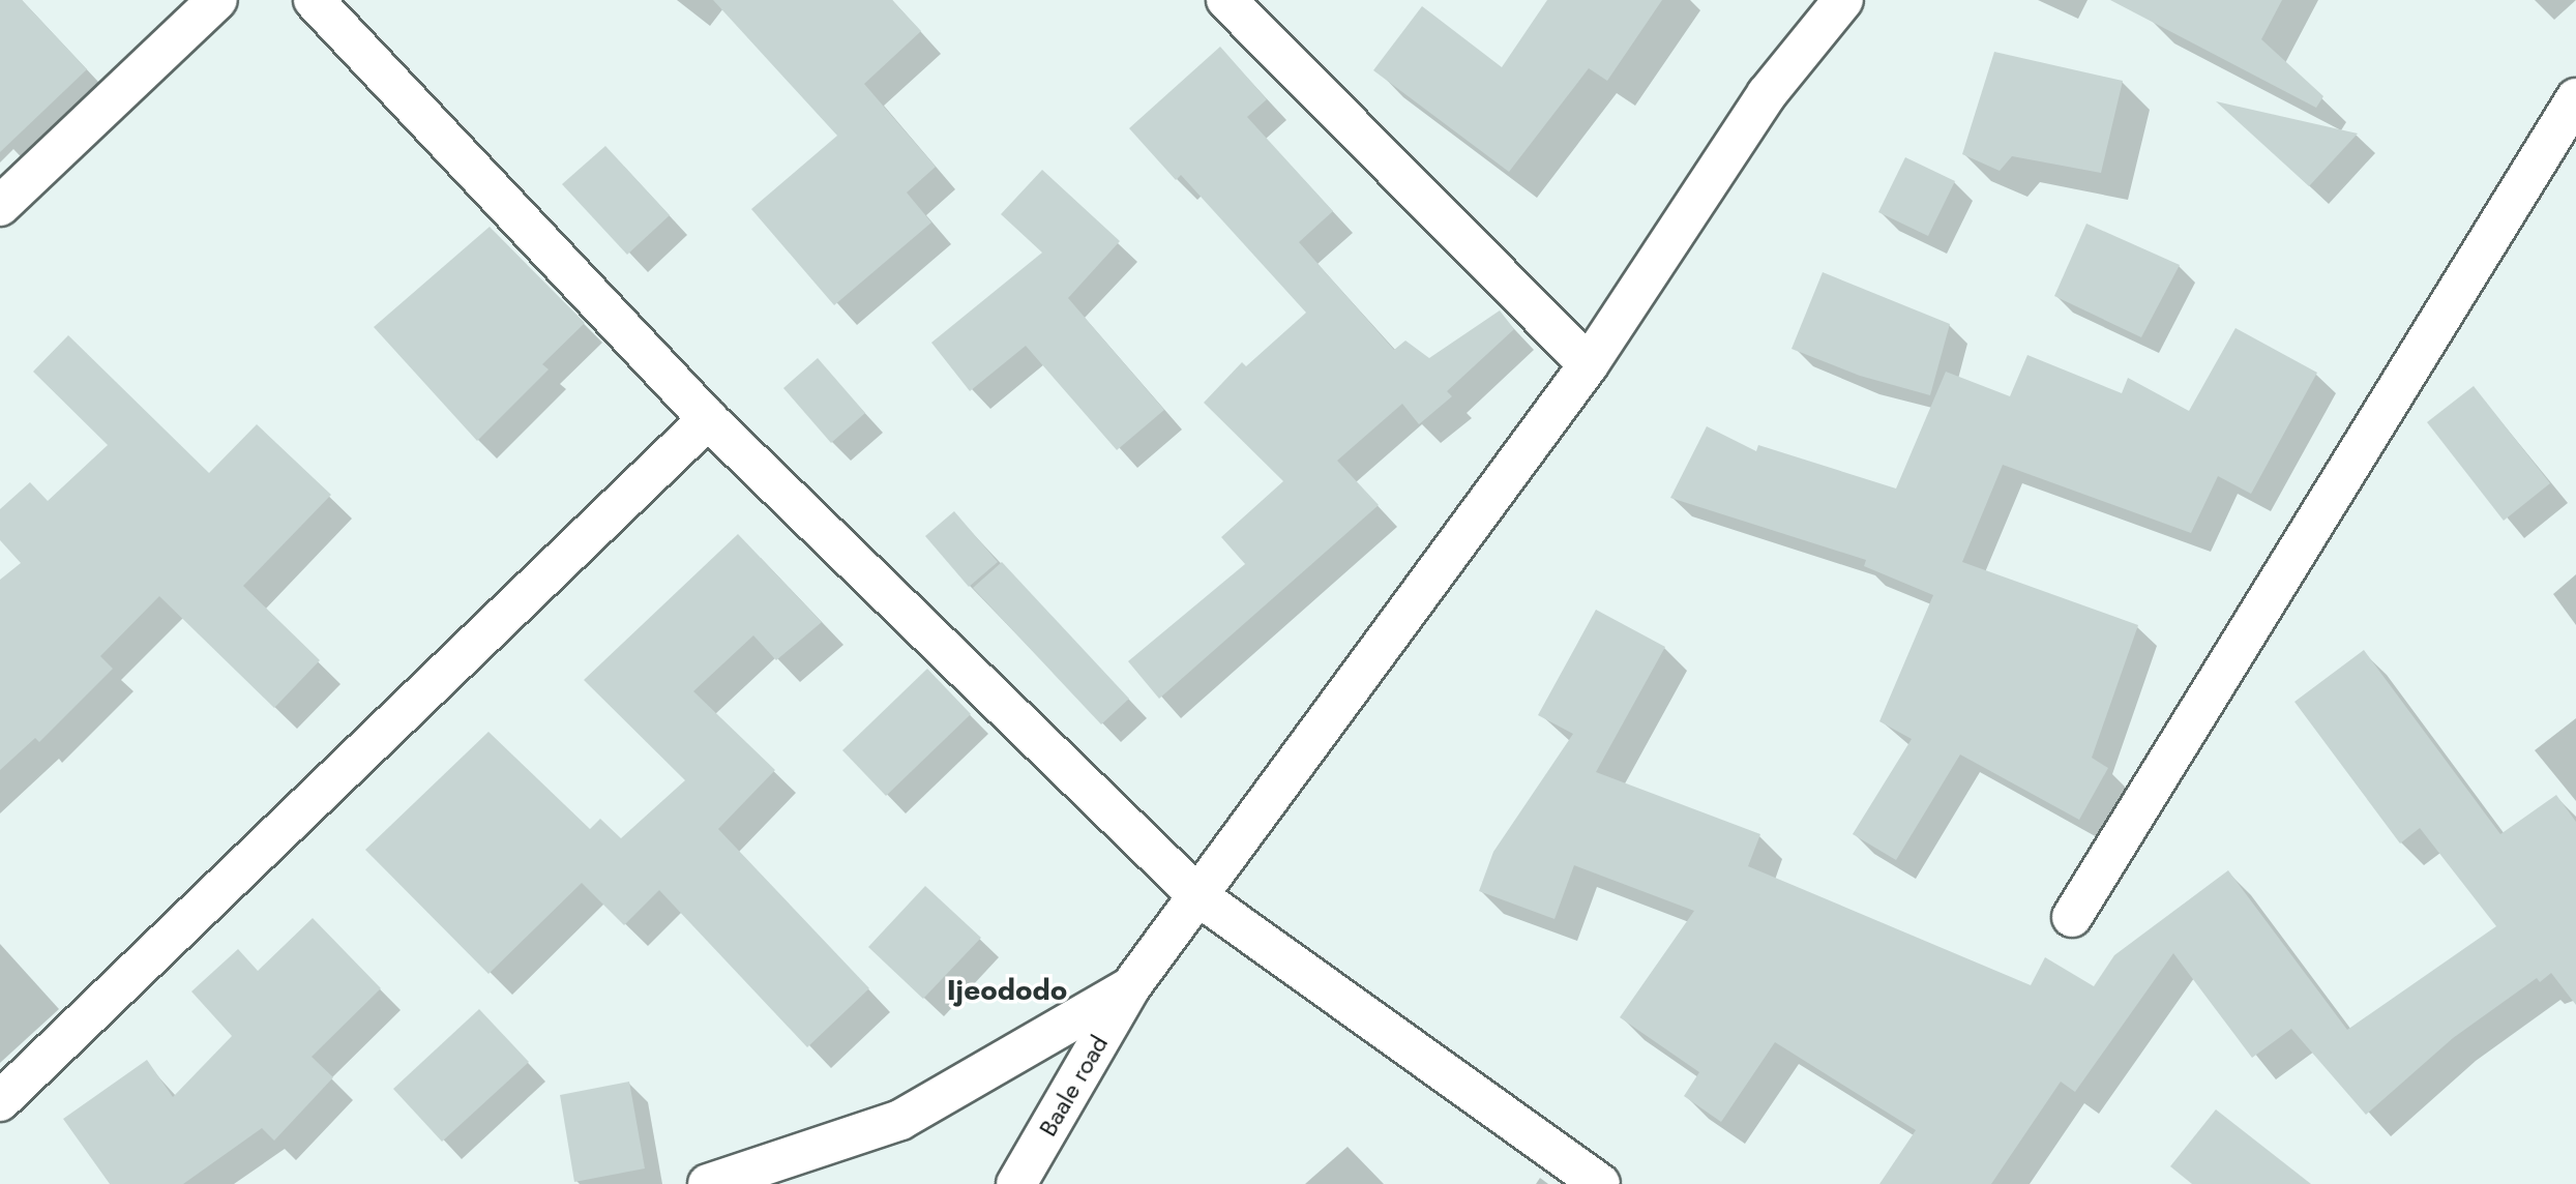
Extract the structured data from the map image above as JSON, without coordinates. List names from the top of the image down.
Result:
{
  "streets": {
    "street": ["Baale road"]
  },
  "districts": ["Ijeododo"]
}
